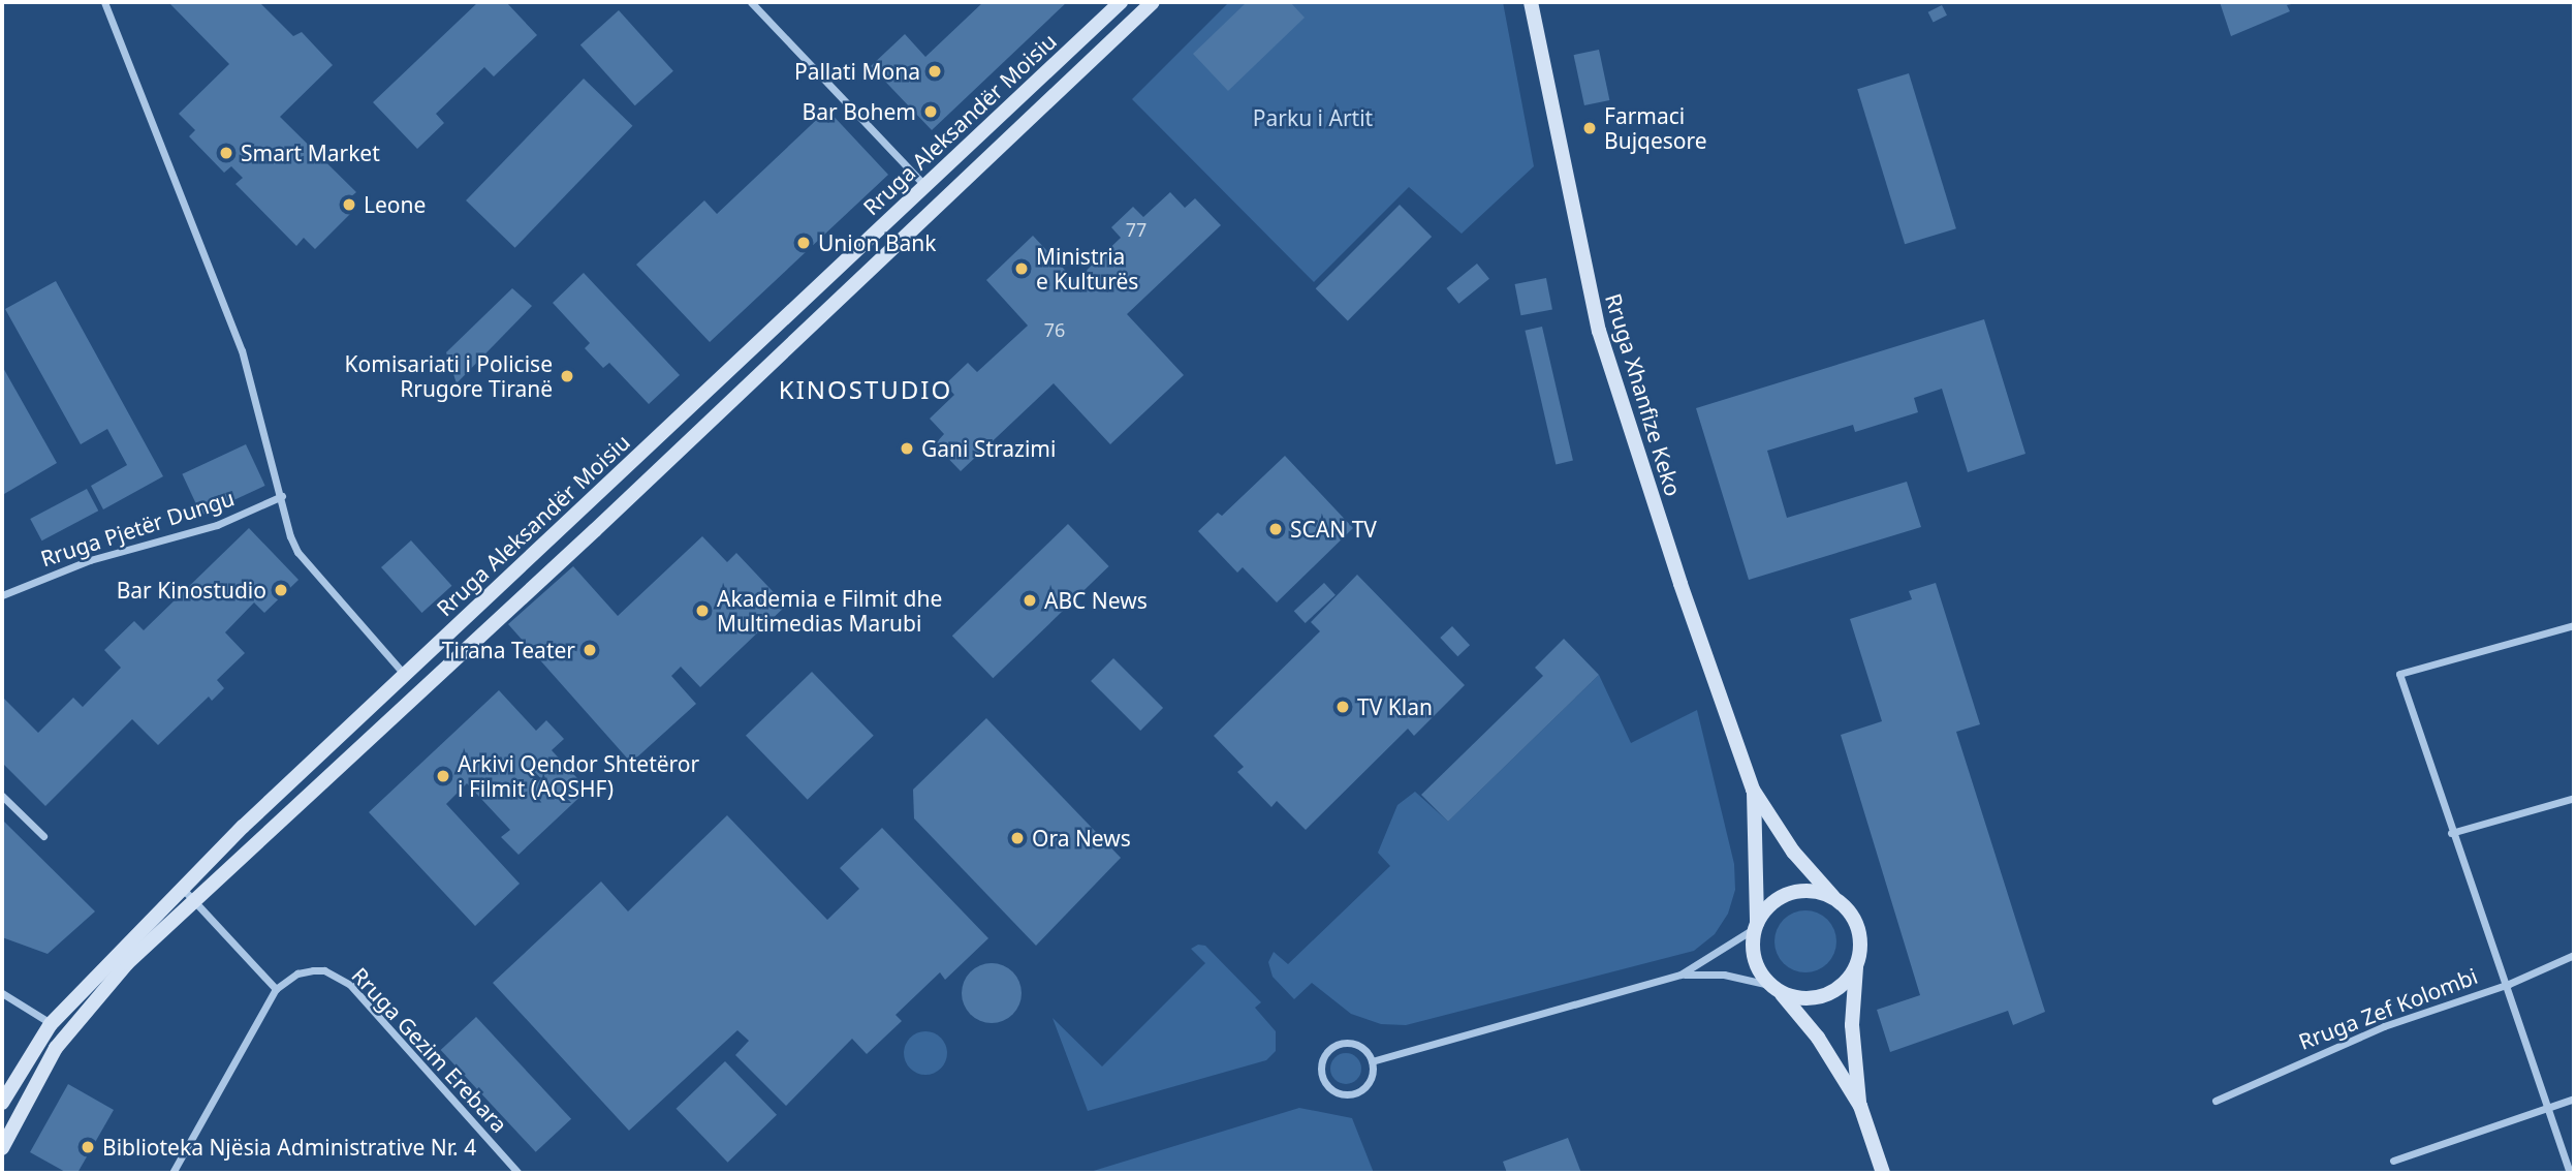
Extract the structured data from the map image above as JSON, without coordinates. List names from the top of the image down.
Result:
{
  "streets": {
    "main road": ["Rruga Aleksandër Moisiu", "Rruga Xhanfize Keko"],
    "street": ["Rruga Pjetër Dungu", "Rruga Zef Kolombi", "Rruga Gezim Erebara"]
  },
  "districts": ["KINOSTUDIO"],
  "parks": ["Parku i Artit"],
  "places": [
    "Pallati Mona",
    "Bar Bohem",
    "Farmaci Bujqesore",
    "Smart Market",
    "Leone",
    "Union Bank",
    "Ministria e Kulturës",
    "Komisariati i Policise Rrugore Tiranë",
    "Gani Strazimi",
    "SCAN TV",
    "Bar Kinostudio",
    "ABC News",
    "Akademia e Filmit dhe Multimedias Marubi",
    "Tirana Teater",
    "TV Klan",
    "Arkivi Qendor Shtetëror i Filmit (AQSHF)",
    "Ora News",
    "Biblioteka Njësia Administrative Nr. 4"
  ],
  "house_numbers": ["77", "76"]
}
